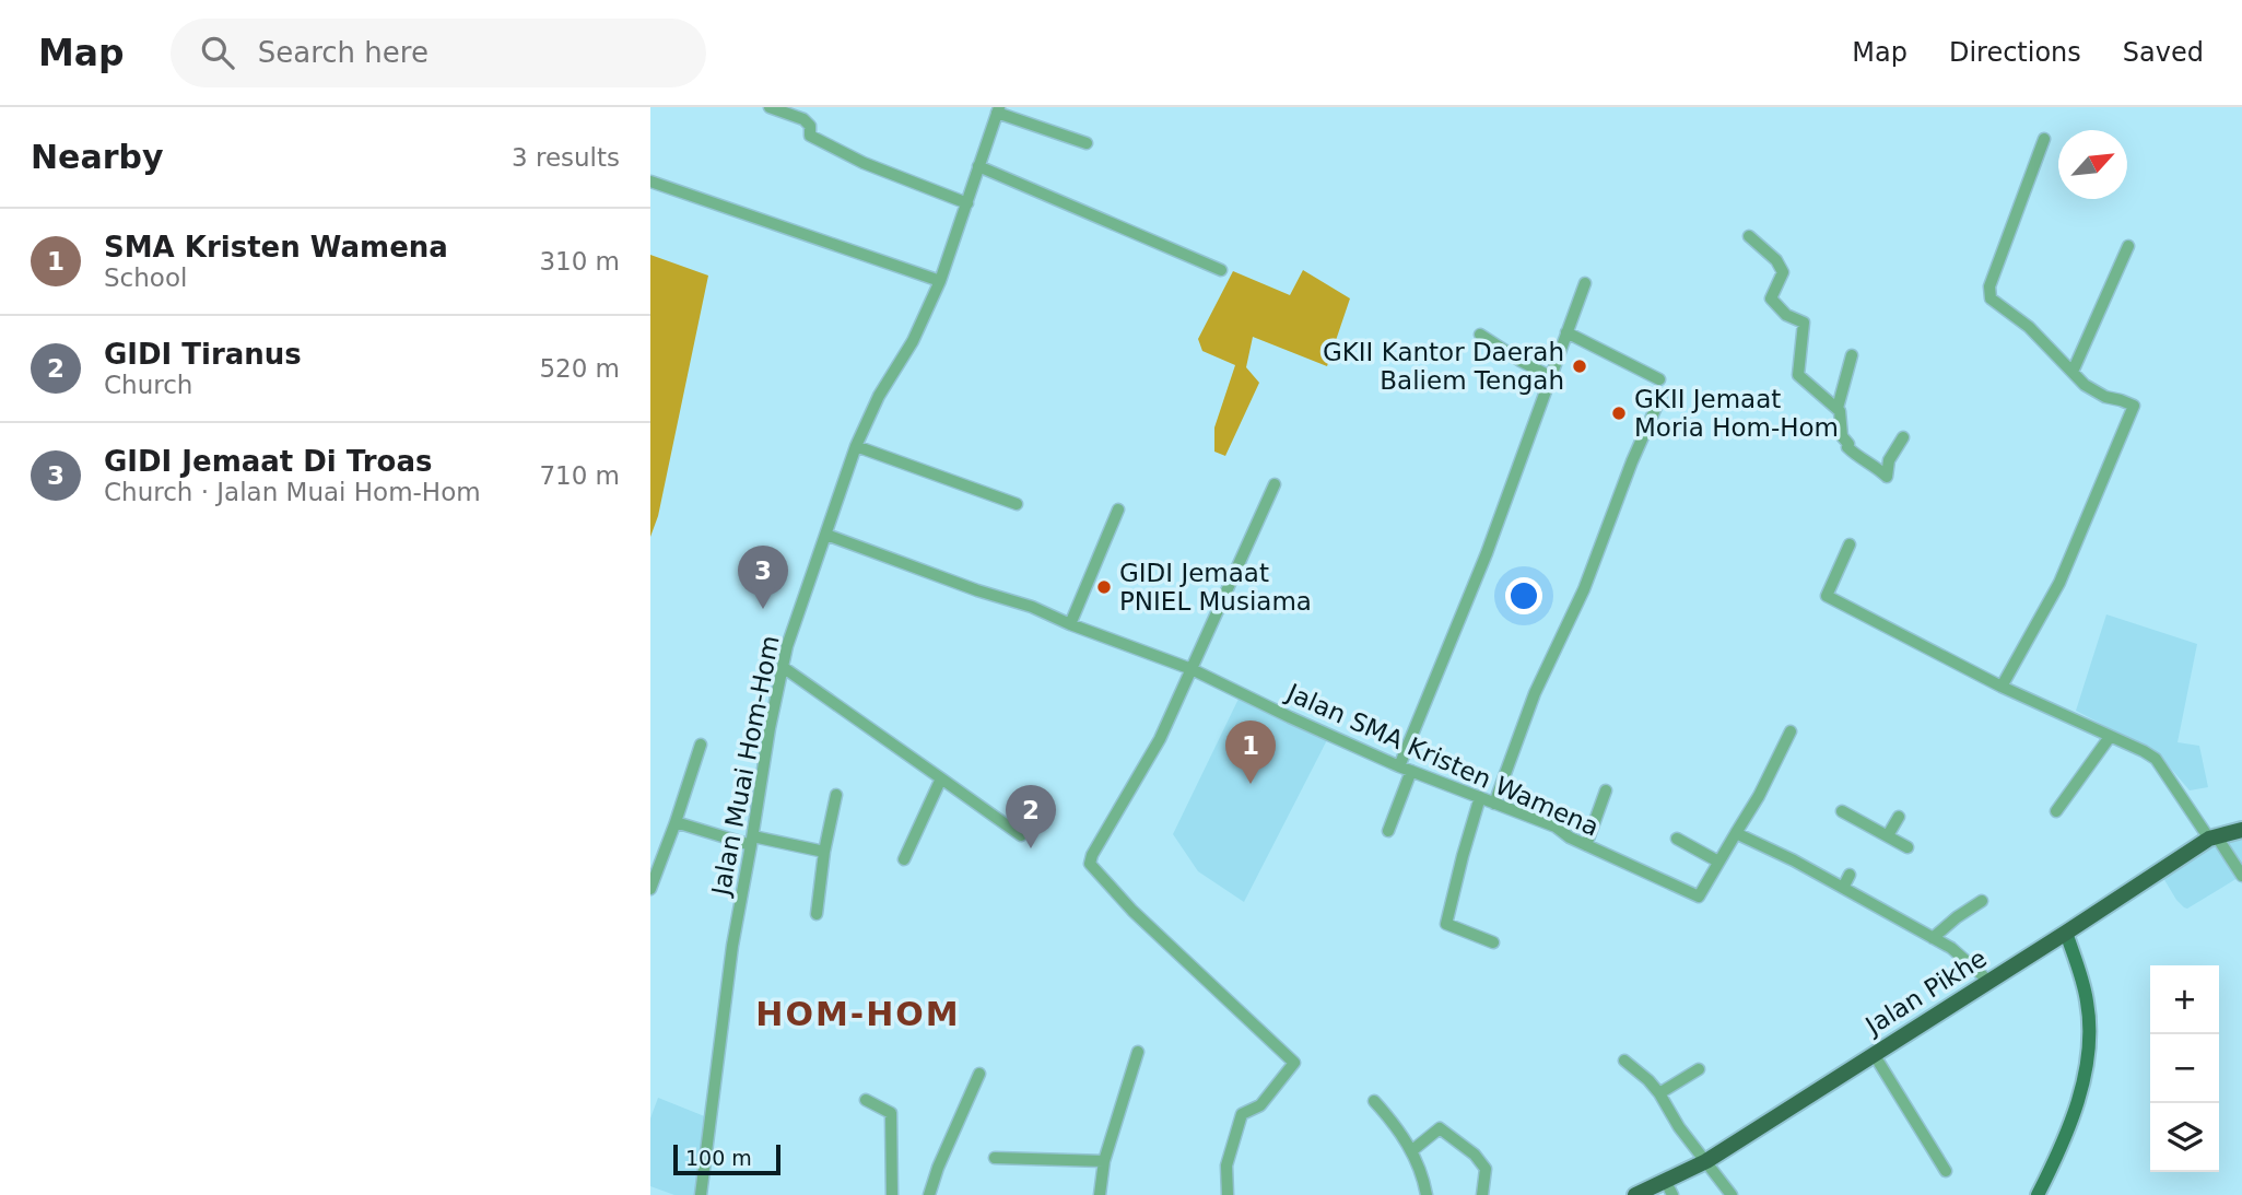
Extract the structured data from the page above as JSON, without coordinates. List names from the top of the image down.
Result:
{
  "streets": {
    "highway": ["Jalan Pikhe"],
    "street": ["Jalan SMA Kristen Wamena", "Jalan Muai Hom-Hom"]
  },
  "crossings": [
    ["Jalan SMA Kristen Wamena", "Jalan Muai Hom-Hom"]
  ],
  "districts": ["HOM-HOM"],
  "places": ["GKII Kantor Daerah Baliem Tengah", "GKII Jemaat Moria Hom-Hom", "GIDI Jemaat PNIEL Musiama"],
  "scale_bar": "100 m",
  "north": "top right",
  "page": {
    "header": "Map",
    "search": "Search here",
    "nav": ["Map", "Directions", "Saved"],
    "heading": ["Nearby", "3 results"],
    "list": [
      {
        "mark": "1",
        "name": "SMA Kristen Wamena",
        "note": "School",
        "value": "310 m"
      },
      {
        "mark": "2",
        "name": "GIDI Tiranus",
        "note": "Church",
        "value": "520 m"
      },
      {
        "mark": "3",
        "name": "GIDI Jemaat Di Troas",
        "note": "Church · Jalan Muai Hom-Hom",
        "value": "710 m"
      }
    ],
    "pins": ["3", "1", "2"],
    "map_buttons": ["+", "−"],
    "scale": "100 m"
  }
}
